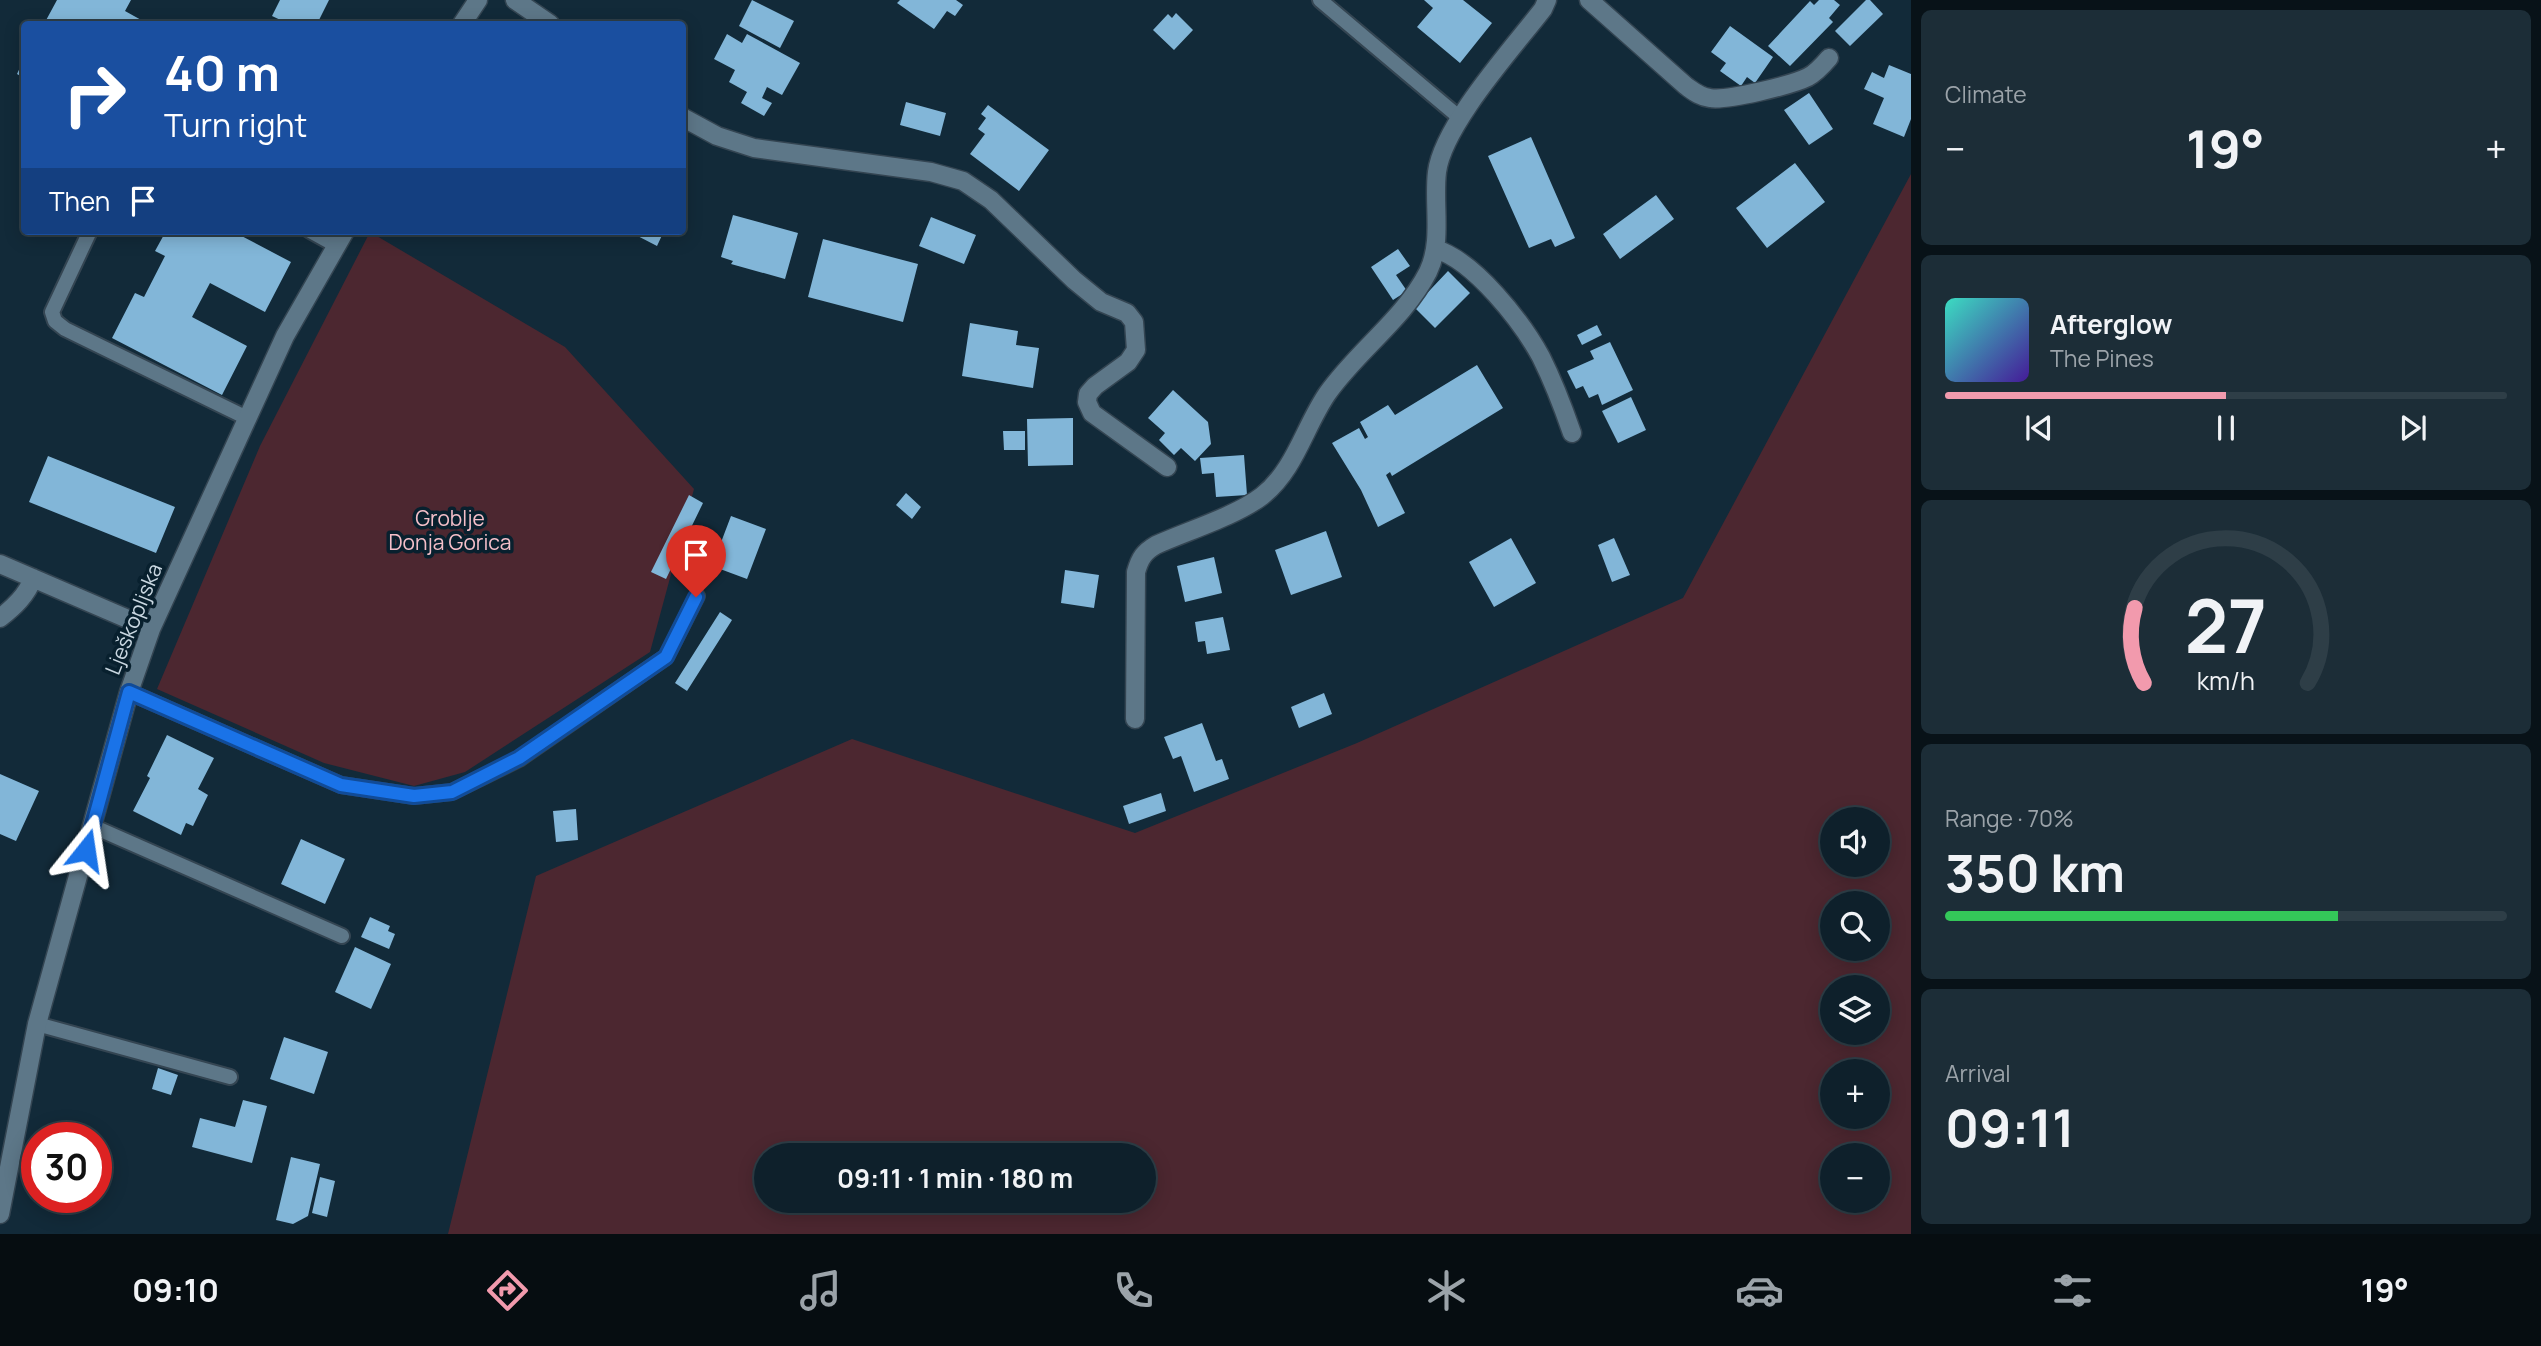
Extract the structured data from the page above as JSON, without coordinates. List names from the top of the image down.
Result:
{
  "streets": {
    "street": ["Lješkopljska"]
  },
  "parks": ["Groblje Donja Gorica"],
  "page": {
    "tile": [
      "Climate",
      ["Range · 70%", "350 km"],
      ["Arrival", "09:11"]
    ],
    "turn": ["40 m", "Turn right"],
    "heat": ["−", "19°", "+"],
    "then": "Then",
    "song": ["Afterglow", "The Pines"],
    "map_buttons": ["+", "−"],
    "limit": "30",
    "trip": "09:11 · 1 min · 180 m",
    "tabs": ["09:10", "19°"],
    "gauge": ["27", "km/h"]
  }
}
